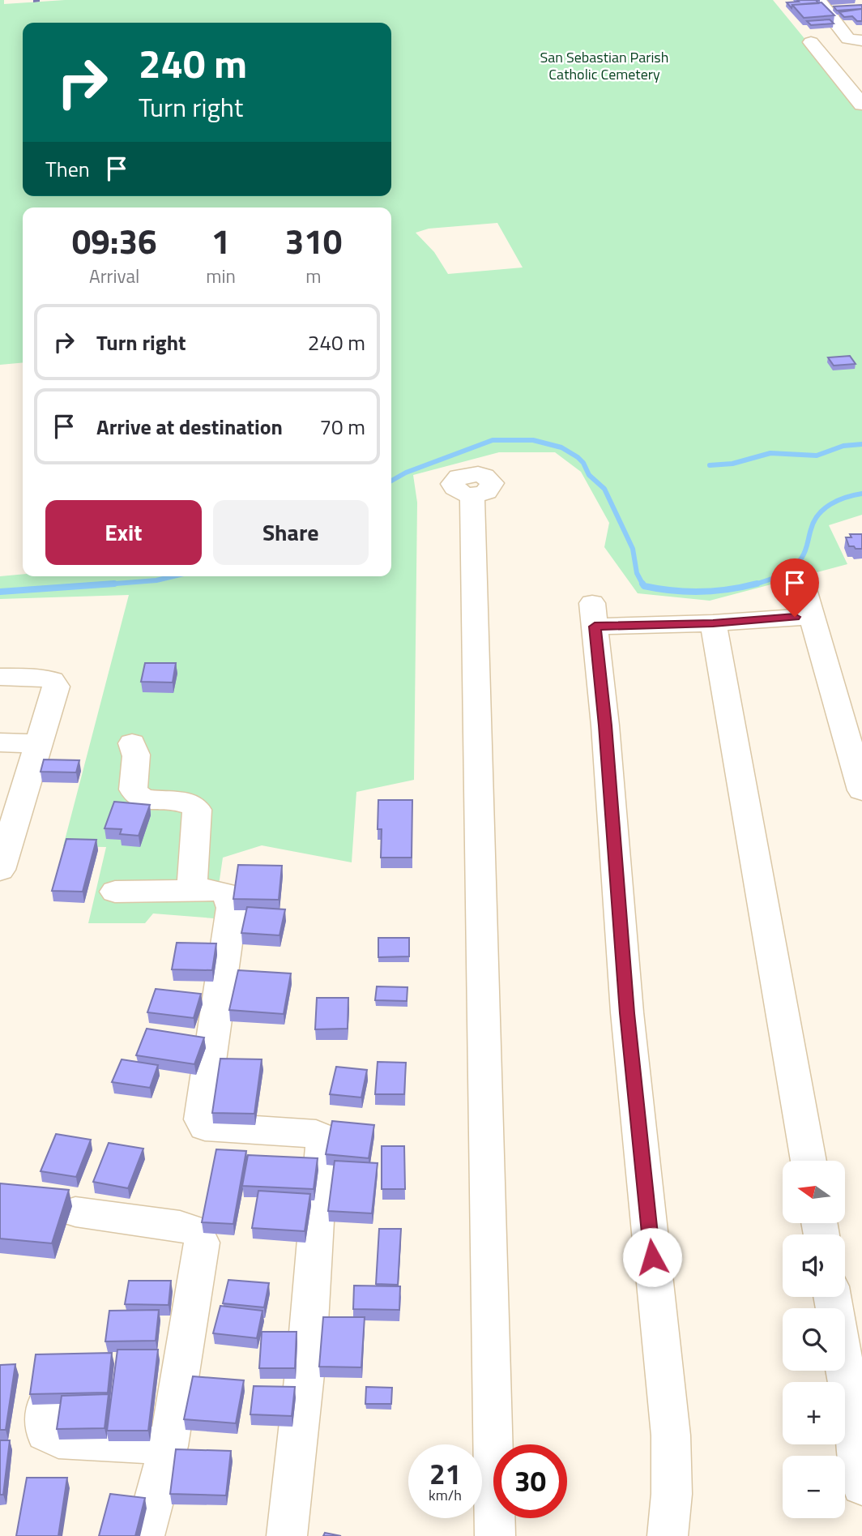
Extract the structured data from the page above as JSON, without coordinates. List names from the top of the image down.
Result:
{
  "parks": ["San Sebastian Parish Catholic Cemetery"],
  "north": "left",
  "page": {
    "turn": ["240 m", "Turn right"],
    "then": "Then",
    "eta": [
      "09:36",
      "Arrival",
      "1",
      "min",
      "310",
      "m"
    ],
    "list": [
      {
        "name": "Turn right",
        "value": "240 m"
      },
      {
        "name": "Arrive at destination",
        "value": "70 m"
      }
    ],
    "buttons": ["Exit", "Share"],
    "map_buttons": ["+", "−"],
    "speed": "21 km/h",
    "limit": "30"
  }
}
